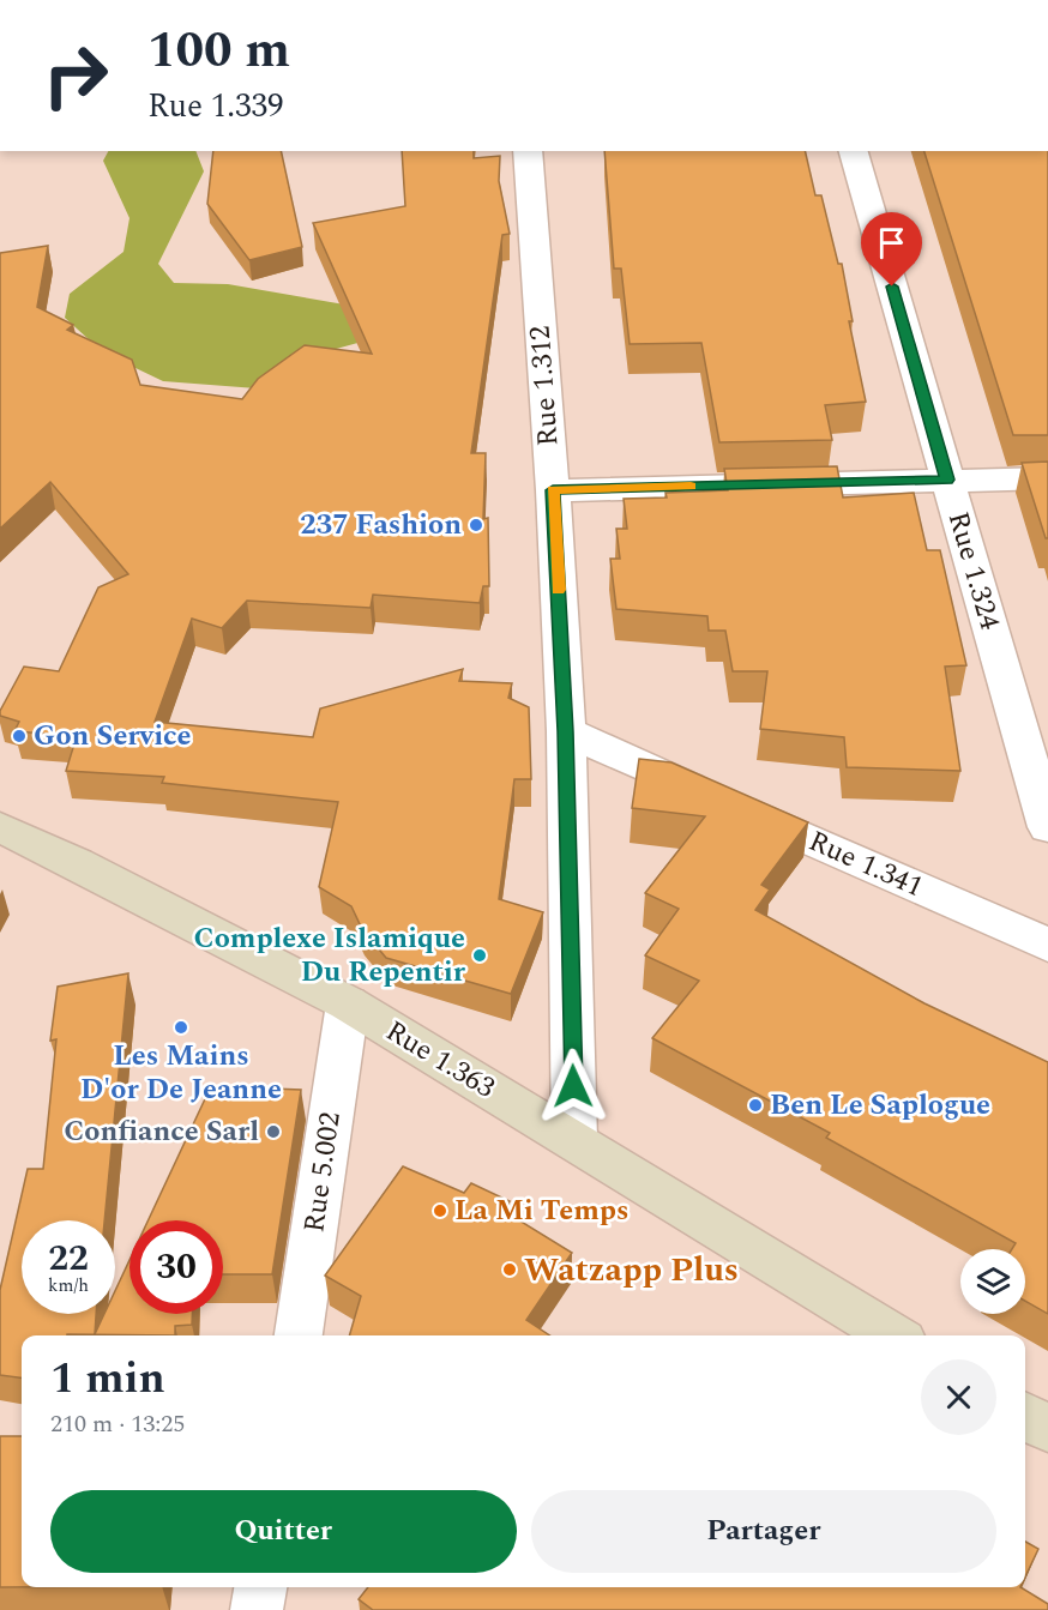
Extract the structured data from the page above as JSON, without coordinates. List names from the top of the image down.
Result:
{
  "streets": {
    "main road": ["Rue 1.363"],
    "street": [
      "Rue 1.312",
      "Rue 1.324",
      "Rue 1.341",
      "Rue 5.002"
    ]
  },
  "crossings": [
    ["Rue 1.312", "Rue 1.341"],
    ["Rue 1.312", "Rue 1.363"],
    ["Rue 1.363", "Rue 5.002"]
  ],
  "places": [
    "237 Fashion",
    "Gon Service",
    "Complexe Islamique Du Repentir",
    "Les Mains D'or De Jeanne",
    "Ben Le Saplogue",
    "Confiance Sarl",
    "La Mi Temps",
    "Watzapp Plus"
  ],
  "page": {
    "turn": ["100 m", "Rue 1.339"],
    "speed": "22 km/h",
    "limit": "30",
    "heading": ["1 min", "210 m · 13:25"],
    "buttons": ["Quitter", "Partager"]
  }
}
